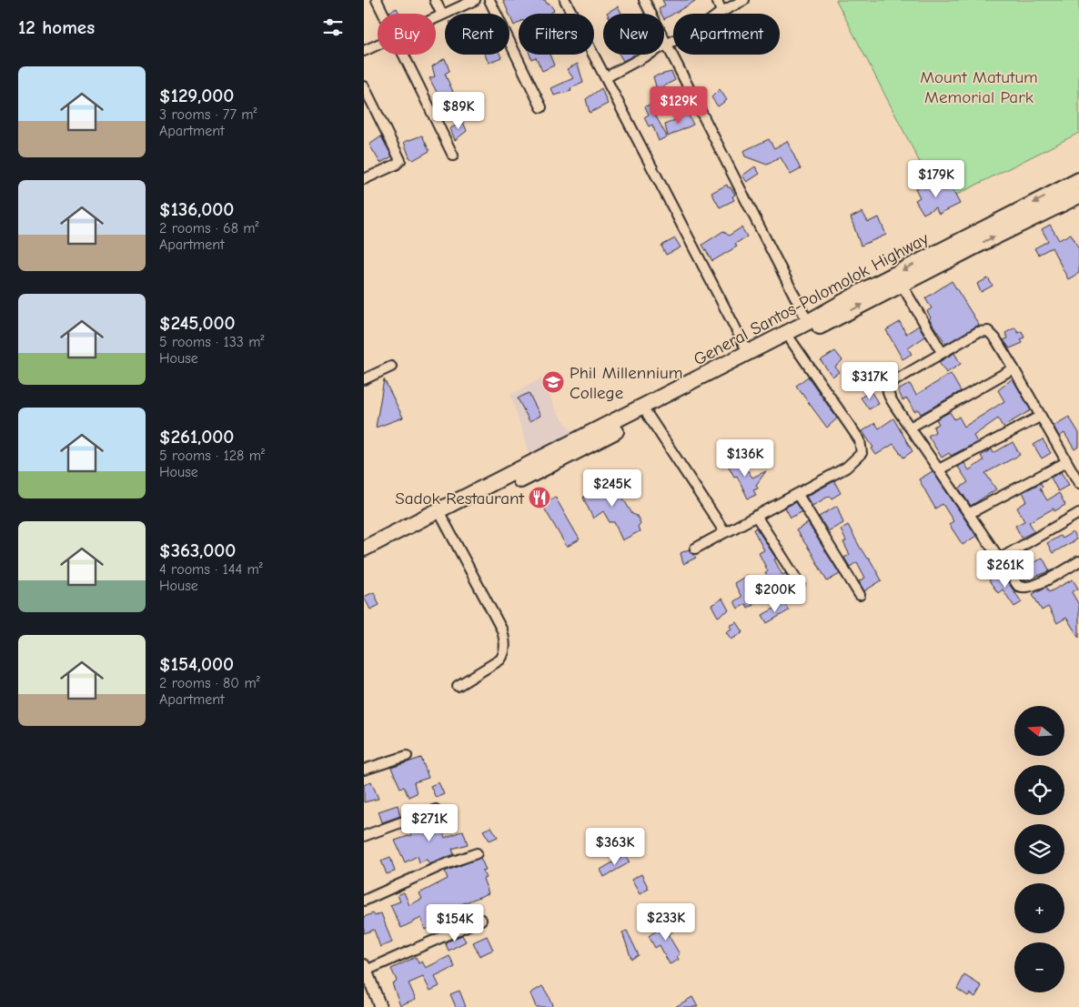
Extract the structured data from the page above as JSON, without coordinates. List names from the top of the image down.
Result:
{
  "streets": {
    "highway": ["General Santos-Polomolok Highway"]
  },
  "parks": ["Mount Matutum Memorial Park"],
  "places": {
    "school or university": ["Phil Millennium College"],
    "restaurant": ["Sadok Restaurant"]
  },
  "north": "left",
  "page": {
    "heading": "12 homes",
    "chip": [
      "Buy",
      "Rent",
      "Filters",
      "New",
      "Apartment"
    ],
    "list": [
      {
        "name": "$129,000",
        "note": "3 rooms · 77 m² · Apartment"
      },
      {
        "name": "$136,000",
        "note": "2 rooms · 68 m² · Apartment"
      },
      {
        "name": "$245,000",
        "note": "5 rooms · 133 m² · House"
      },
      {
        "name": "$261,000",
        "note": "5 rooms · 128 m² · House"
      },
      {
        "name": "$363,000",
        "note": "4 rooms · 144 m² · House"
      },
      {
        "name": "$154,000",
        "note": "2 rooms · 80 m² · Apartment"
      }
    ],
    "price": [
      "$129K",
      "$89K",
      "$179K",
      "$317K",
      "$136K",
      "$245K",
      "$261K",
      "$200K",
      "$271K",
      "$363K",
      "$233K",
      "$154K"
    ],
    "map_buttons": ["+", "−"]
  }
}
